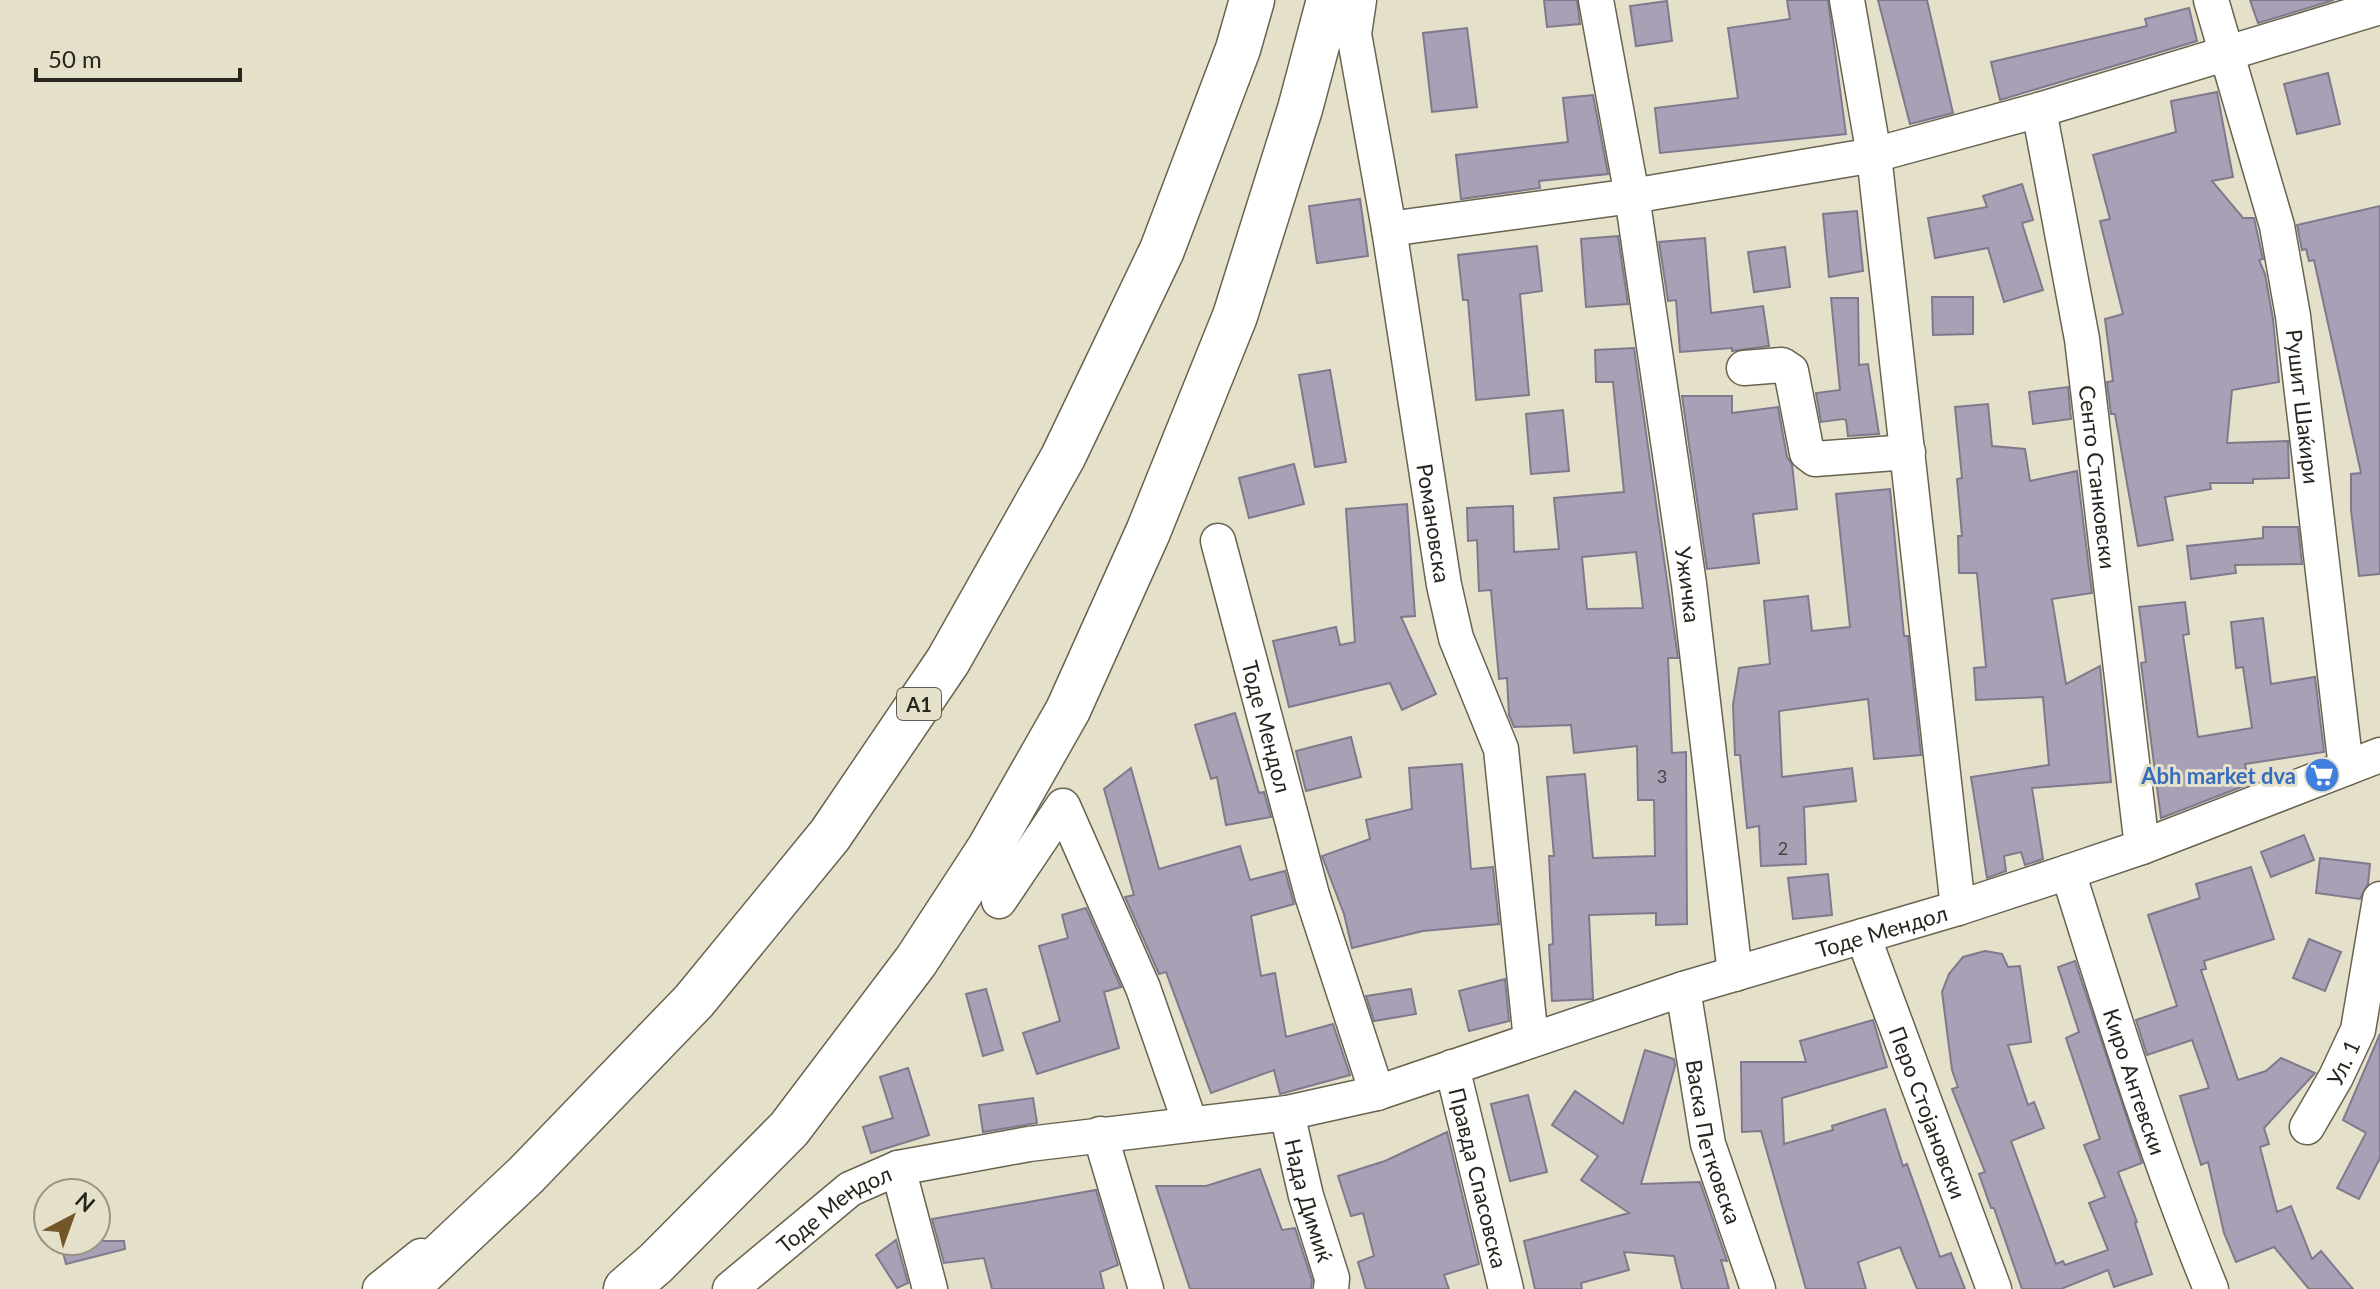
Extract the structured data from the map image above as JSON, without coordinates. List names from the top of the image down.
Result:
{
  "streets": {
    "highway": ["A1"],
    "street": [
      "Рушит Шаќири",
      "Сенто Станковски",
      "Романовска",
      "Ужичка",
      "Тоде Мендол",
      "Ул. 1",
      "Киро Антевски",
      "Перо Стојановски",
      "Васка Петковска",
      "Правда Спасовска",
      "Нада Димиќ"
    ]
  },
  "crossings": [
    ["Рушит Шаќири", "Тоде Мендол"],
    ["Сенто Станковски", "Тоде Мендол"],
    ["Романовска", "Тоде Мендол"],
    ["Ужичка", "Тоде Мендол"],
    ["Тоде Мендол", "Киро Антевски"],
    ["Тоде Мендол", "Перо Стојановски"],
    ["Тоде Мендол", "Васка Петковска"],
    ["Тоде Мендол", "Правда Спасовска"],
    ["Тоде Мендол", "Нада Димиќ"]
  ],
  "places": {
    "supermarket": ["Abh market dva"]
  },
  "house_numbers": ["3", "2"],
  "scale_bar": "50 m",
  "north": "top right"
}
